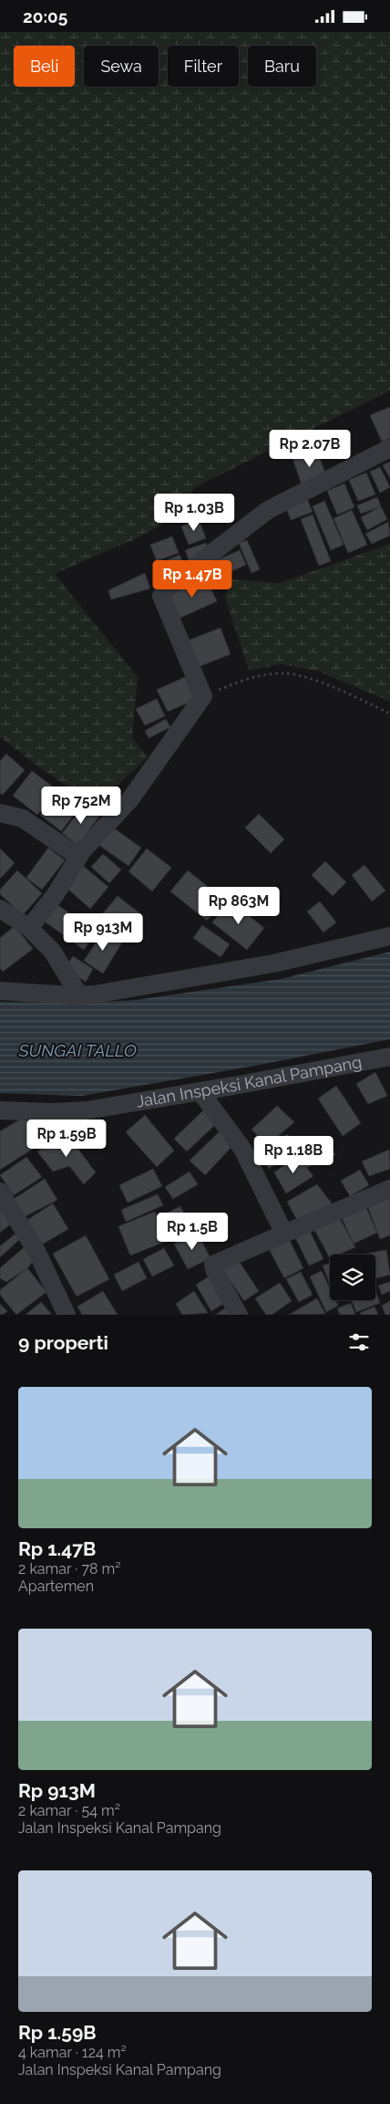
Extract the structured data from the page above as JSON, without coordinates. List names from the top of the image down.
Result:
{
  "streets": {
    "street": ["Jalan Inspeksi Kanal Pampang"]
  },
  "water": ["SUNGAI TALLO"],
  "page": {
    "status": "20:05",
    "chip": [
      "Beli",
      "Sewa",
      "Filter",
      "Baru"
    ],
    "price": [
      "Rp 2.07B",
      "Rp 1.03B",
      "Rp 1.47B",
      "Rp 752M",
      "Rp 863M",
      "Rp 913M",
      "Rp 1.59B",
      "Rp 1.18B",
      "Rp 1.5B"
    ],
    "heading": "9 properti",
    "list": [
      {
        "name": "Rp 1.47B",
        "note": "2 kamar · 78 m² · Apartemen"
      },
      {
        "name": "Rp 913M",
        "note": "2 kamar · 54 m² · Jalan Inspeksi Kanal Pampang"
      },
      {
        "name": "Rp 1.59B",
        "note": "4 kamar · 124 m² · Jalan Inspeksi Kanal Pampang"
      }
    ]
  }
}
